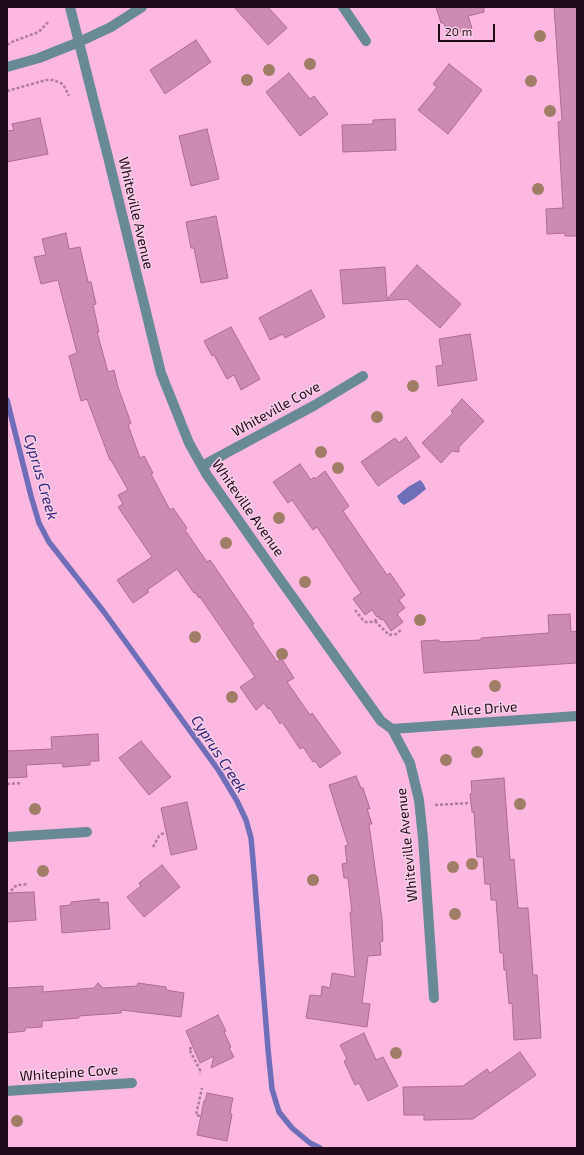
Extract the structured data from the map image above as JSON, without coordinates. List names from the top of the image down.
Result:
{
  "streets": {
    "street": [
      "Whiteville Avenue",
      "Whiteville Cove",
      "Alice Drive",
      "Whitepine Cove"
    ]
  },
  "crossings": [
    ["Whiteville Avenue", "Whiteville Cove"],
    ["Whiteville Avenue", "Alice Drive"]
  ],
  "water": ["Cyprus Creek"],
  "scale_bar": "20 m"
}
